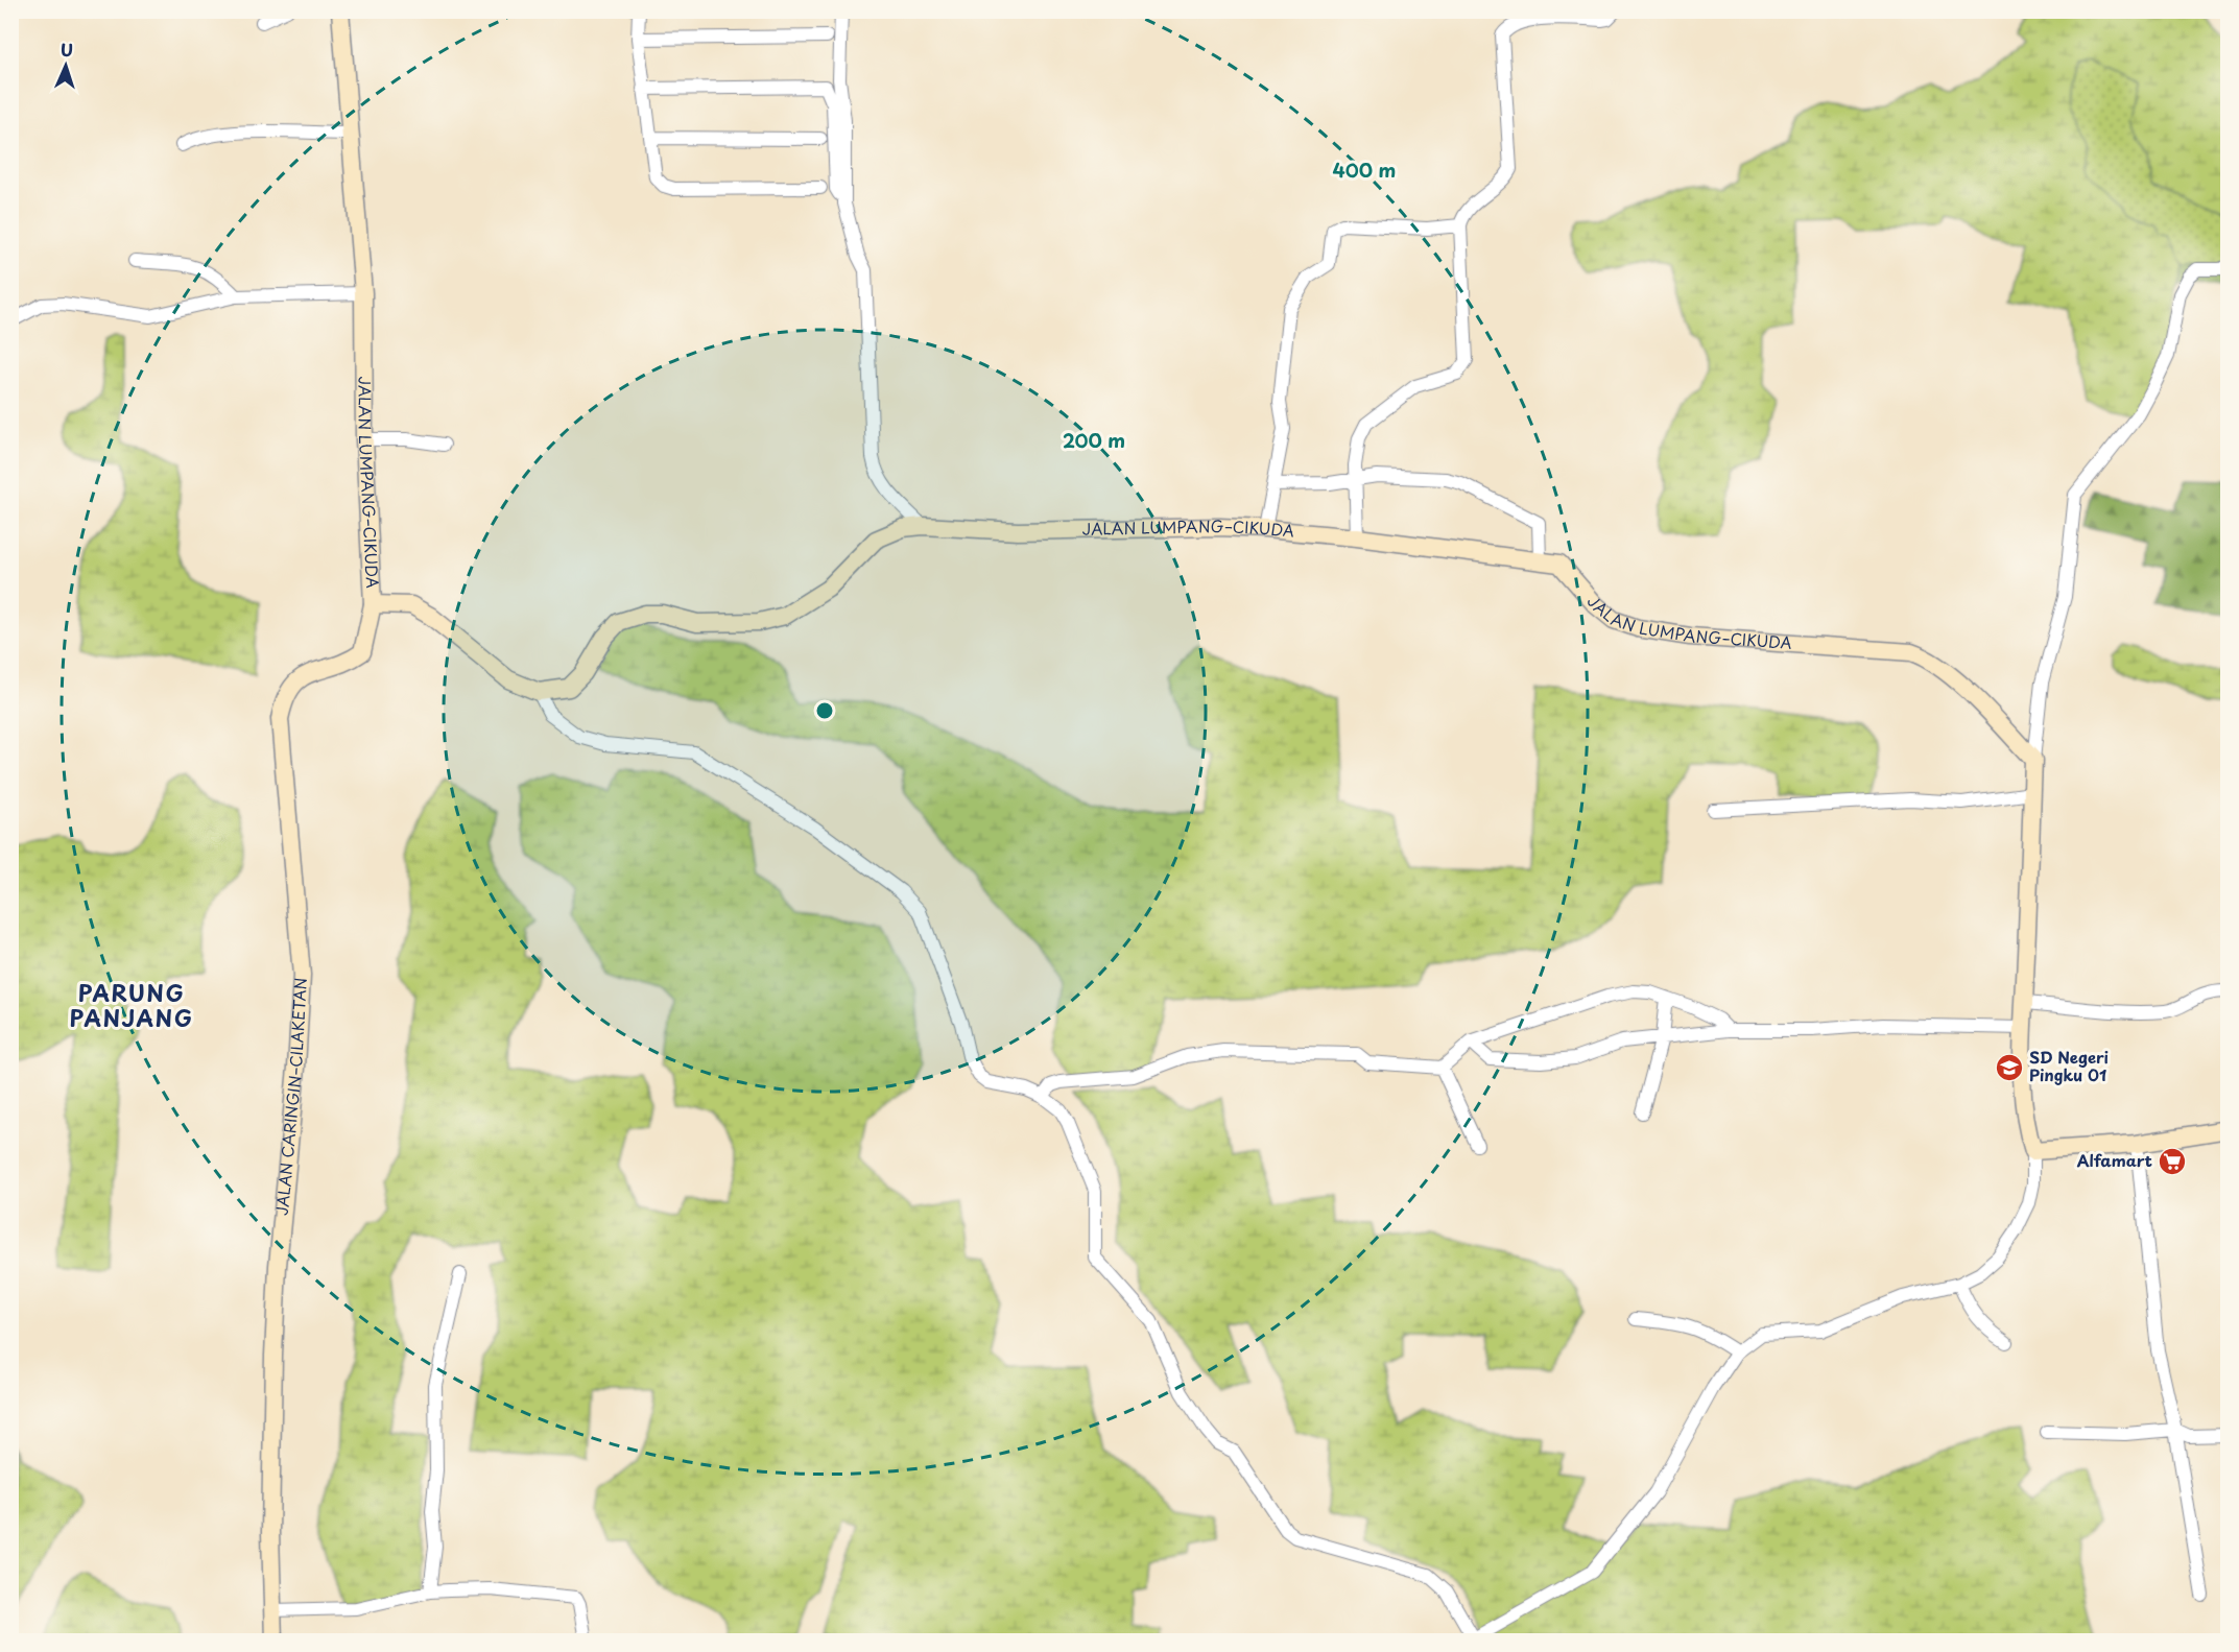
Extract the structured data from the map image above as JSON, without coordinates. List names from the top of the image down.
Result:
{
  "streets": {
    "street": ["JALAN LUMPANG–CIKUDA", "JALAN CARINGIN–CILAKETAN"]
  },
  "crossings": [
    ["JALAN LUMPANG–CIKUDA", "JALAN CARINGIN–CILAKETAN"]
  ],
  "districts": ["PARUNG PANJANG"],
  "places": {
    "school or university": ["SD Negeri Pingku 01"],
    "supermarket": ["Alfamart"]
  },
  "north": "top",
  "rings": ["400 m", "200 m"]
}
